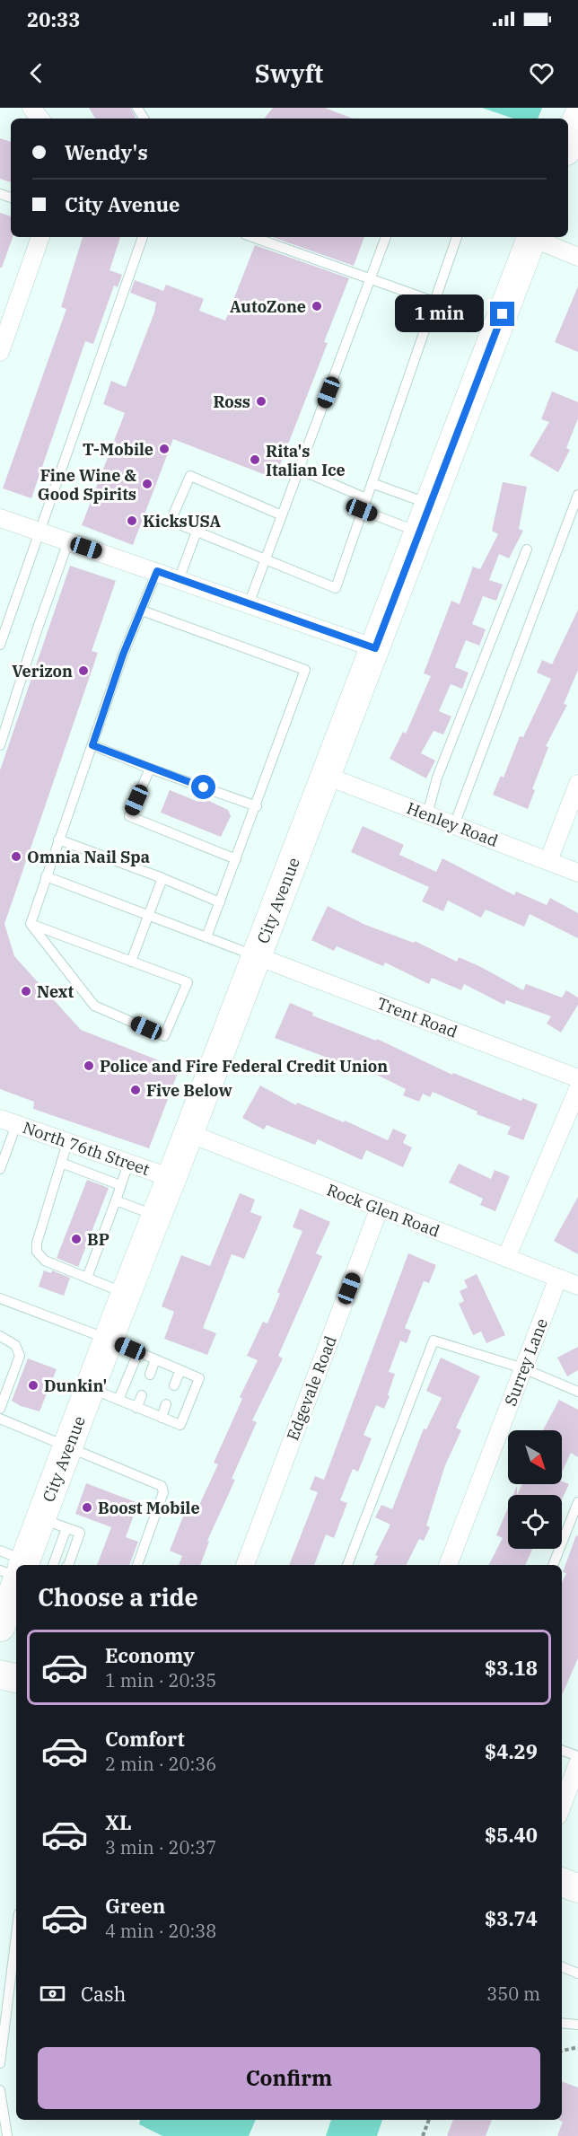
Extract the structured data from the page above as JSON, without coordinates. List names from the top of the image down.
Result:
{
  "streets": {
    "highway": ["City Avenue"],
    "street": [
      "Henley Road",
      "Trent Road",
      "North 76th Street",
      "Rock Glen Road",
      "Surrey Lane",
      "Edgevale Road"
    ]
  },
  "crossings": [
    ["Henley Road", "City Avenue"],
    ["City Avenue", "Trent Road"],
    ["City Avenue", "North 76th Street"],
    ["City Avenue", "Rock Glen Road"],
    ["Rock Glen Road", "Surrey Lane"],
    ["Rock Glen Road", "Edgevale Road"]
  ],
  "places": [
    "AutoZone",
    "Ross",
    "T-Mobile",
    "Rita's Italian Ice",
    "Fine Wine & Good Spirits",
    "KicksUSA",
    "Verizon",
    "Omnia Nail Spa",
    "Next",
    "Police and Fire Federal Credit Union",
    "Five Below",
    "BP",
    "Dunkin'",
    "Boost Mobile"
  ],
  "north": "bottom right",
  "page": {
    "status": "20:33",
    "header": "Swyft",
    "banner": ["Wendy's", "City Avenue"],
    "bubble": "1 min",
    "heading": "Choose a ride",
    "list": [
      {
        "name": "Economy",
        "note": "1 min · 20:35",
        "value": "$3.18"
      },
      {
        "name": "Comfort",
        "note": "2 min · 20:36",
        "value": "$4.29"
      },
      {
        "name": "XL",
        "note": "3 min · 20:37",
        "value": "$5.40"
      },
      {
        "name": "Green",
        "note": "4 min · 20:38",
        "value": "$3.74"
      }
    ],
    "pay": ["Cash", "350 m"],
    "buttons": "Confirm"
  }
}
